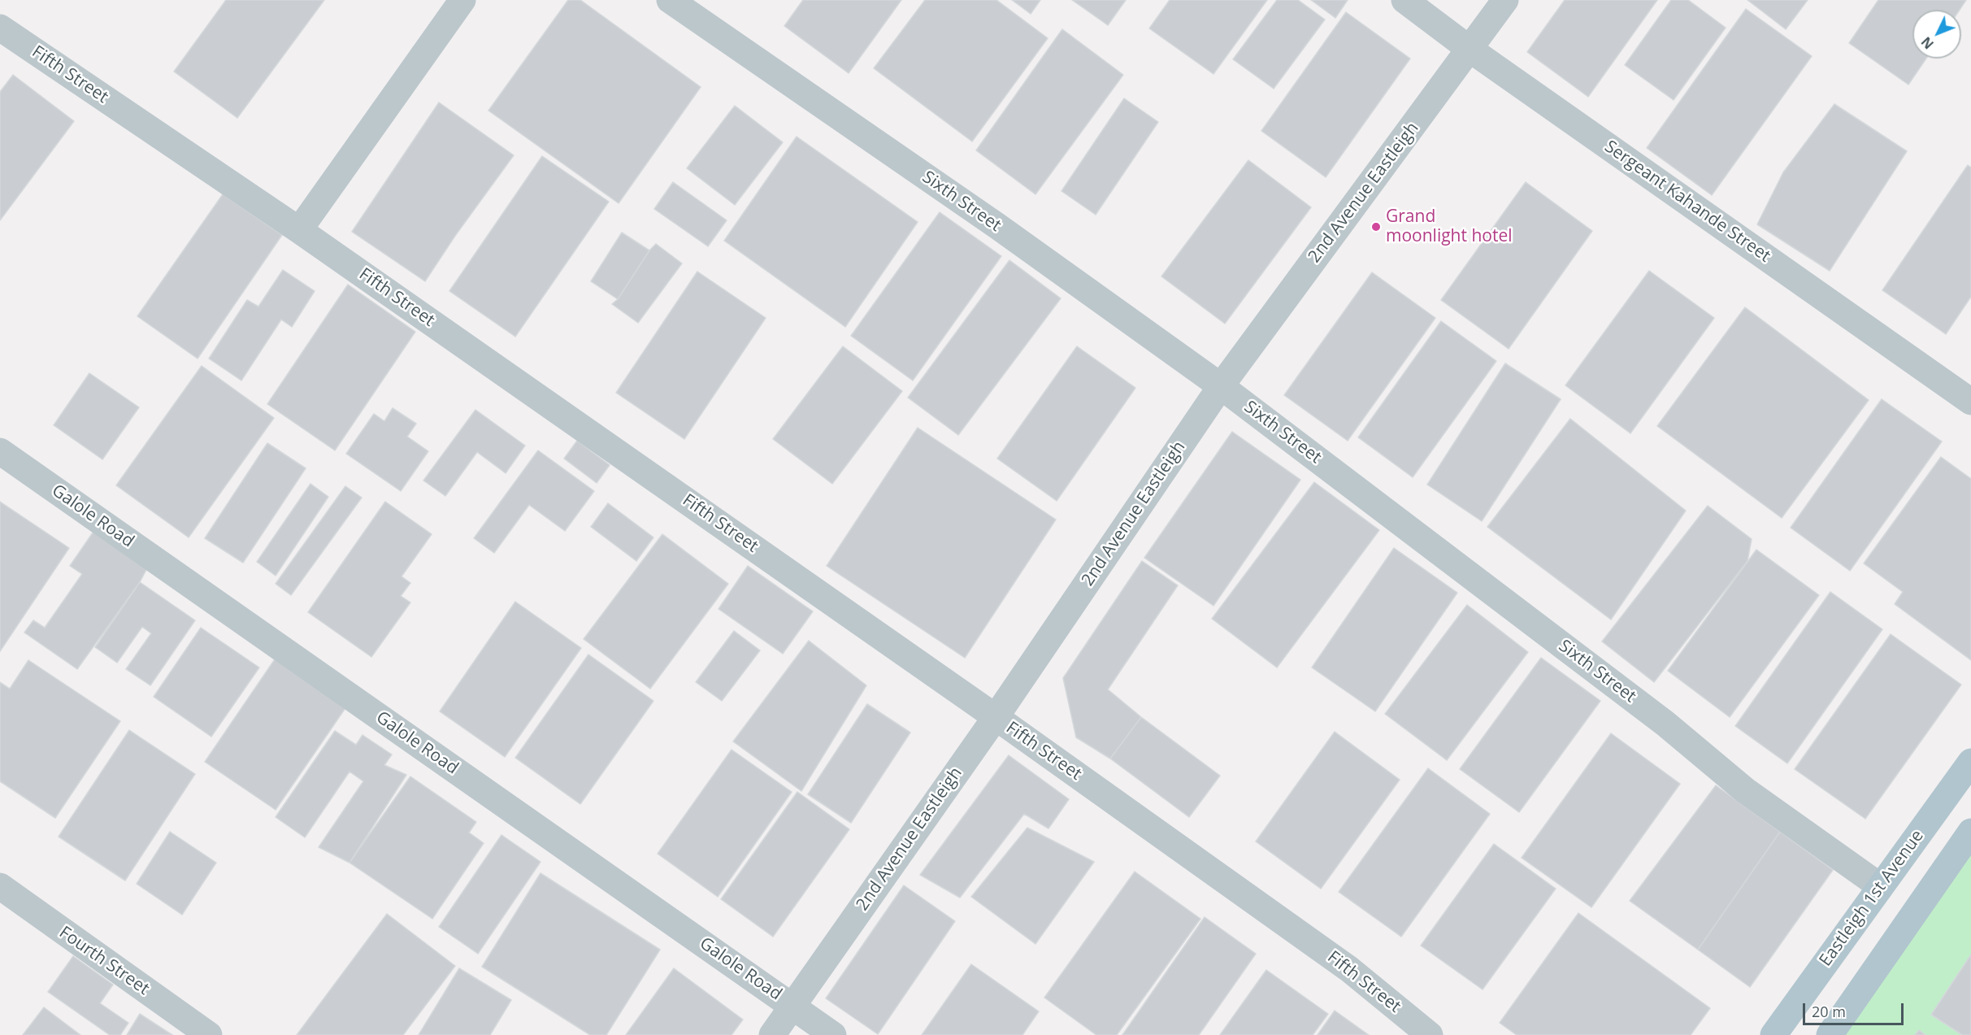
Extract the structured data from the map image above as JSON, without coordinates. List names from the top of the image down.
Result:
{
  "streets": {
    "main road": ["Eastleigh 1st Avenue"],
    "street": [
      "Fifth Street",
      "2nd Avenue Eastleigh",
      "Sixth Street",
      "Sergeant Kahande Street",
      "Galole Road",
      "Fourth Street"
    ]
  },
  "crossings": [
    ["Fifth Street", "2nd Avenue Eastleigh"],
    ["2nd Avenue Eastleigh", "Sixth Street"],
    ["2nd Avenue Eastleigh", "Sergeant Kahande Street"],
    ["2nd Avenue Eastleigh", "Galole Road"],
    ["Sixth Street", "Eastleigh 1st Avenue"]
  ],
  "places": ["Grand moonlight hotel"],
  "scale_bar": "20 m",
  "north": "bottom left"
}
